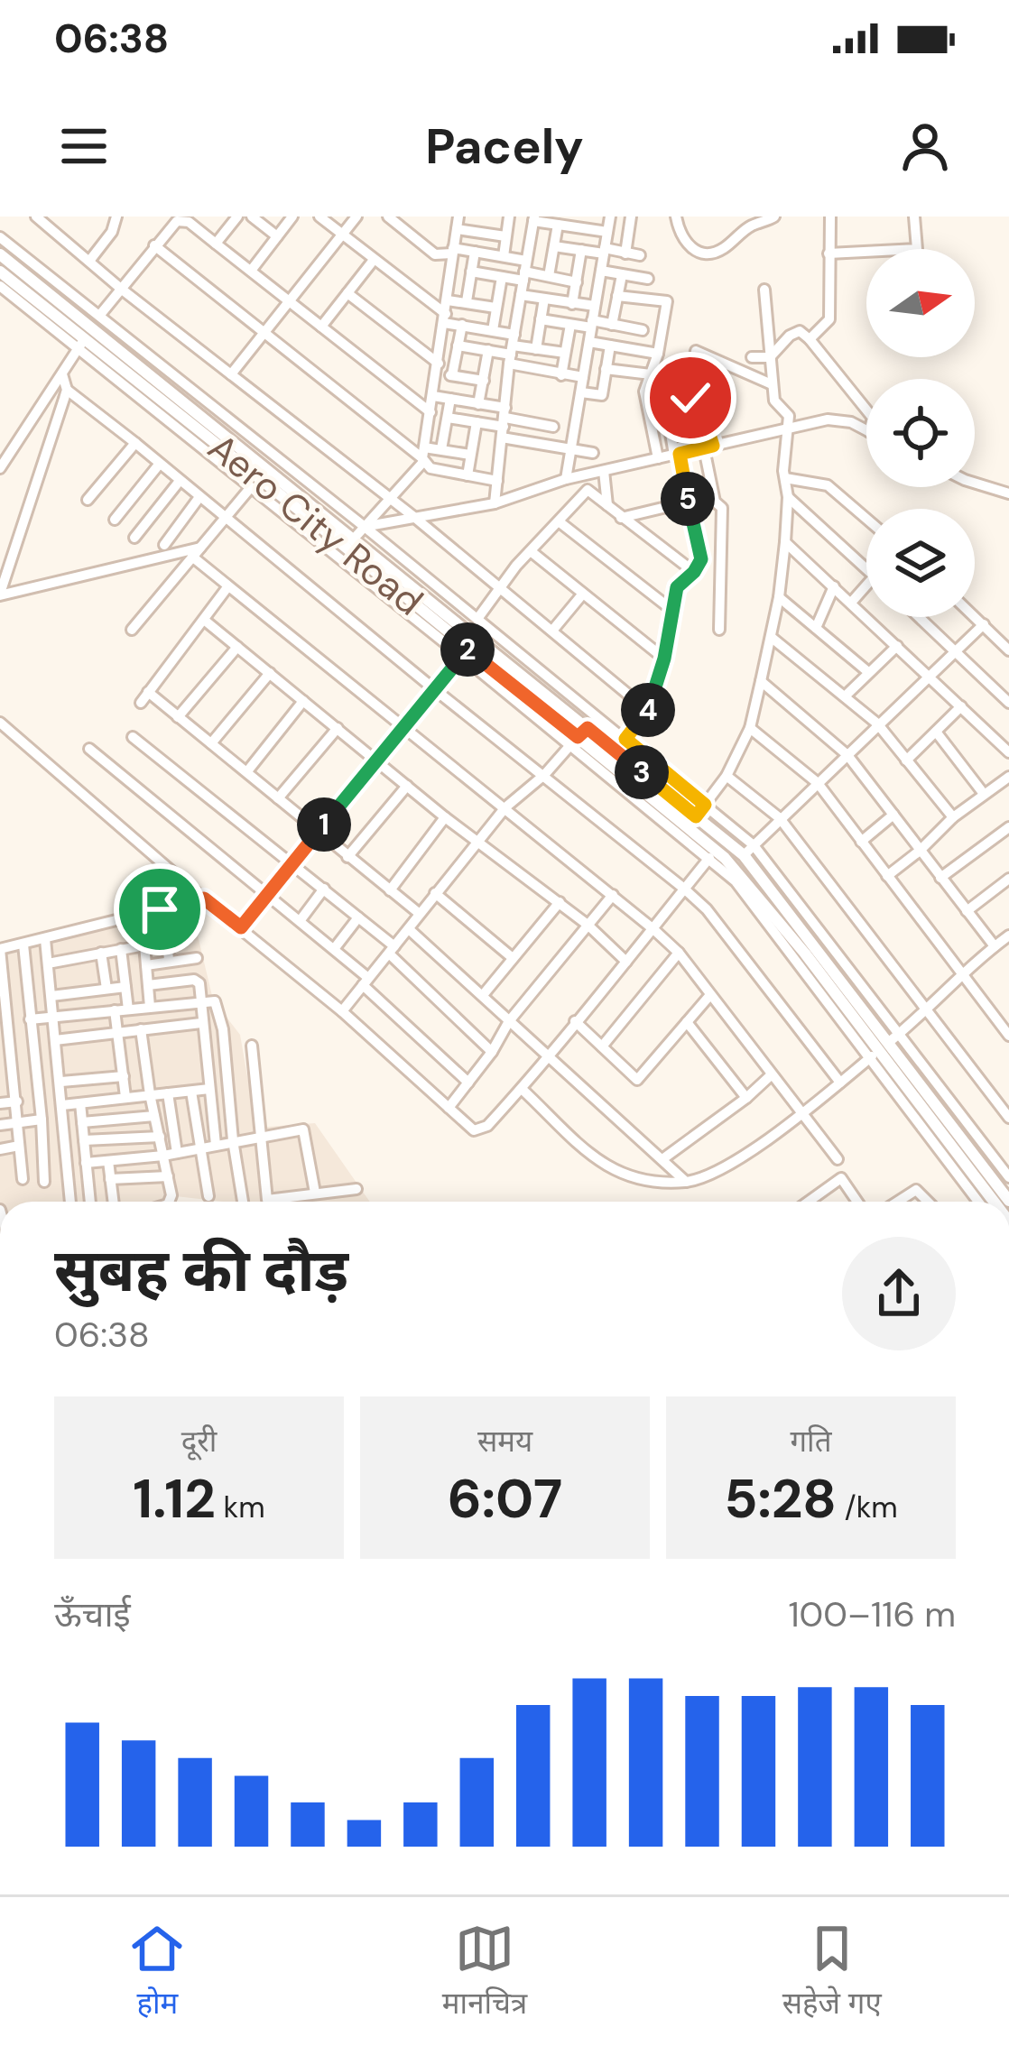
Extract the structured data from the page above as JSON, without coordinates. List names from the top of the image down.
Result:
{
  "streets": {
    "street": ["Aero City Road"]
  },
  "north": "right",
  "page": {
    "status": "06:38",
    "header": "Pacely",
    "pins": [
      "5",
      "2",
      "4",
      "3",
      "1"
    ],
    "heading": ["सुबह की दौड़", "06:38"],
    "stats": [
      ["दूरी", "1.12 km"],
      ["समय", "6:07"],
      ["गति", "5:28 /km"]
    ],
    "chart": ["ऊँचाई", "100–116 m"],
    "tabs": ["होम", "मानचित्र", "सहेजे गए"]
  }
}
